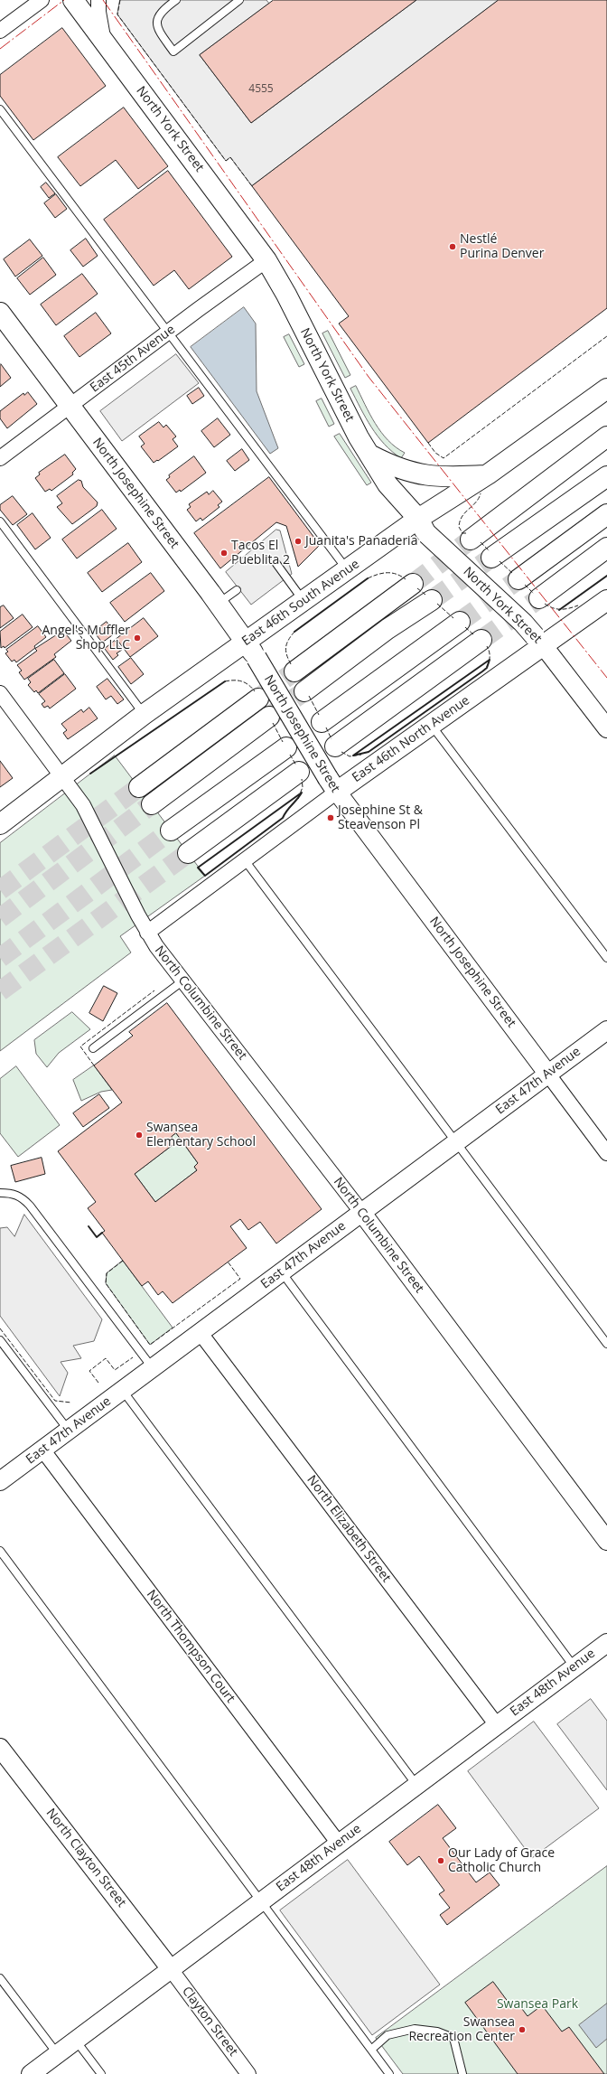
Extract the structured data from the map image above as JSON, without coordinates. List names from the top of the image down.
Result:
{
  "streets": {
    "main road": [
      "North York Street",
      "North Josephine Street",
      "East 46th South Avenue",
      "East 46th North Avenue"
    ],
    "street": [
      "East 45th Avenue",
      "North Columbine Street",
      "East 47th Avenue",
      "North Elizabeth Street",
      "North Thompson Court",
      "East 48th Avenue",
      "North Clayton Street",
      "Clayton Street"
    ]
  },
  "crossings": [
    ["North York Street", "East 45th Avenue"],
    ["North York Street", "East 46th South Avenue"],
    ["North York Street", "East 46th North Avenue"],
    ["East 45th Avenue", "North Josephine Street"],
    ["North Josephine Street", "East 46th South Avenue"],
    ["North Josephine Street", "East 46th North Avenue"],
    ["North Josephine Street", "East 47th Avenue"],
    ["East 46th South Avenue", "North Columbine Street"],
    ["East 46th North Avenue", "North Columbine Street"],
    ["North Columbine Street", "East 47th Avenue"],
    ["East 47th Avenue", "North Elizabeth Street"],
    ["East 47th Avenue", "North Thompson Court"],
    ["North Elizabeth Street", "East 48th Avenue"],
    ["North Thompson Court", "East 48th Avenue"],
    ["East 48th Avenue", "North Clayton Street"],
    ["East 48th Avenue", "Clayton Street"],
    ["North Clayton Street", "Clayton Street"]
  ],
  "parks": ["Swansea Park"],
  "places": [
    "Nestlé Purina Denver",
    "Juanita's Panaderia",
    "Tacos El Pueblita 2",
    "Angel's Muffler Shop LLC",
    "Josephine St & Steavenson Pl",
    "Swansea Elementary School",
    "Our Lady of Grace Catholic Church",
    "Swansea Recreation Center"
  ],
  "house_numbers": ["4555"]
}
